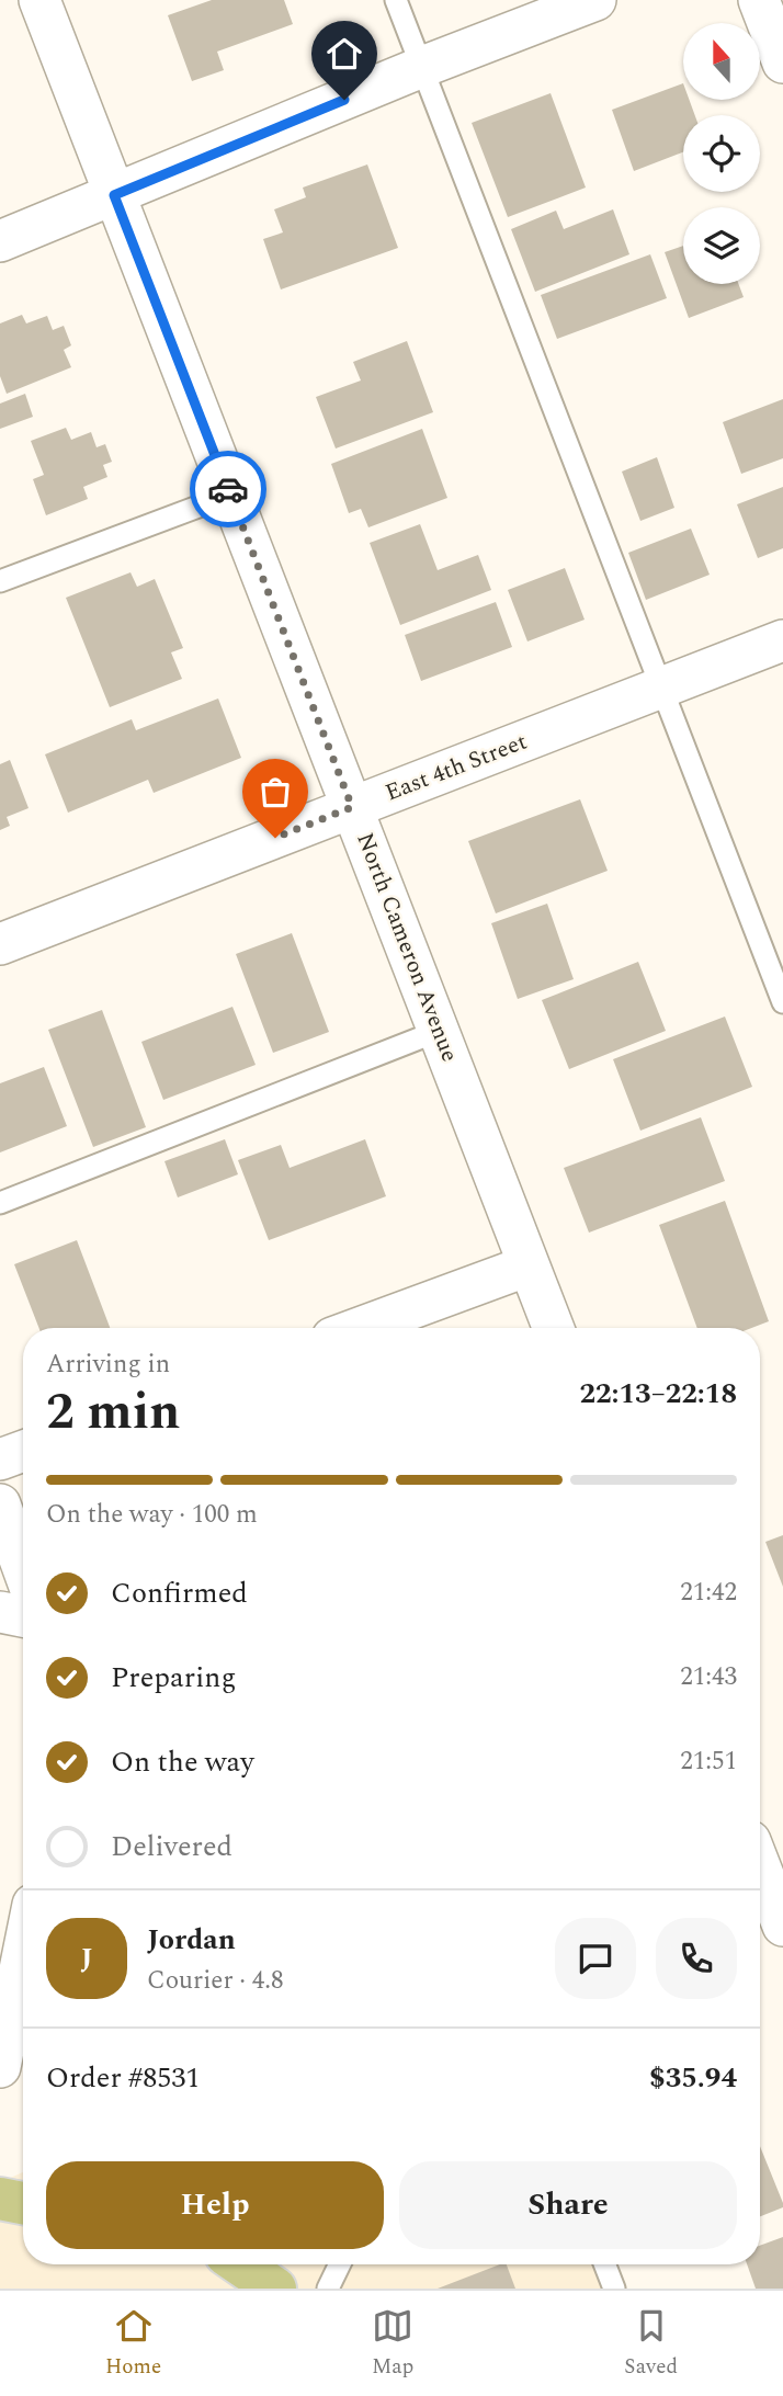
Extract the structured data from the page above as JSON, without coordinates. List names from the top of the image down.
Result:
{
  "streets": {
    "street": ["East 4th Street", "North Cameron Avenue"]
  },
  "crossings": [
    ["East 4th Street", "North Cameron Avenue"]
  ],
  "north": "top",
  "page": {
    "heading": ["2 min", "Arriving in", "22:13–22:18"],
    "panel": [
      "Jordan",
      "Courier · 4.8",
      "Order #8531",
      "$35.94"
    ],
    "bar": "On the way · 100 m",
    "list": [
      ["Confirmed", "21:42"],
      ["Preparing", "21:43"],
      ["On the way", "21:51"],
      "Delivered"
    ],
    "round": "J",
    "buttons": ["Help", "Share"],
    "tabs": ["Home", "Map", "Saved"]
  }
}
